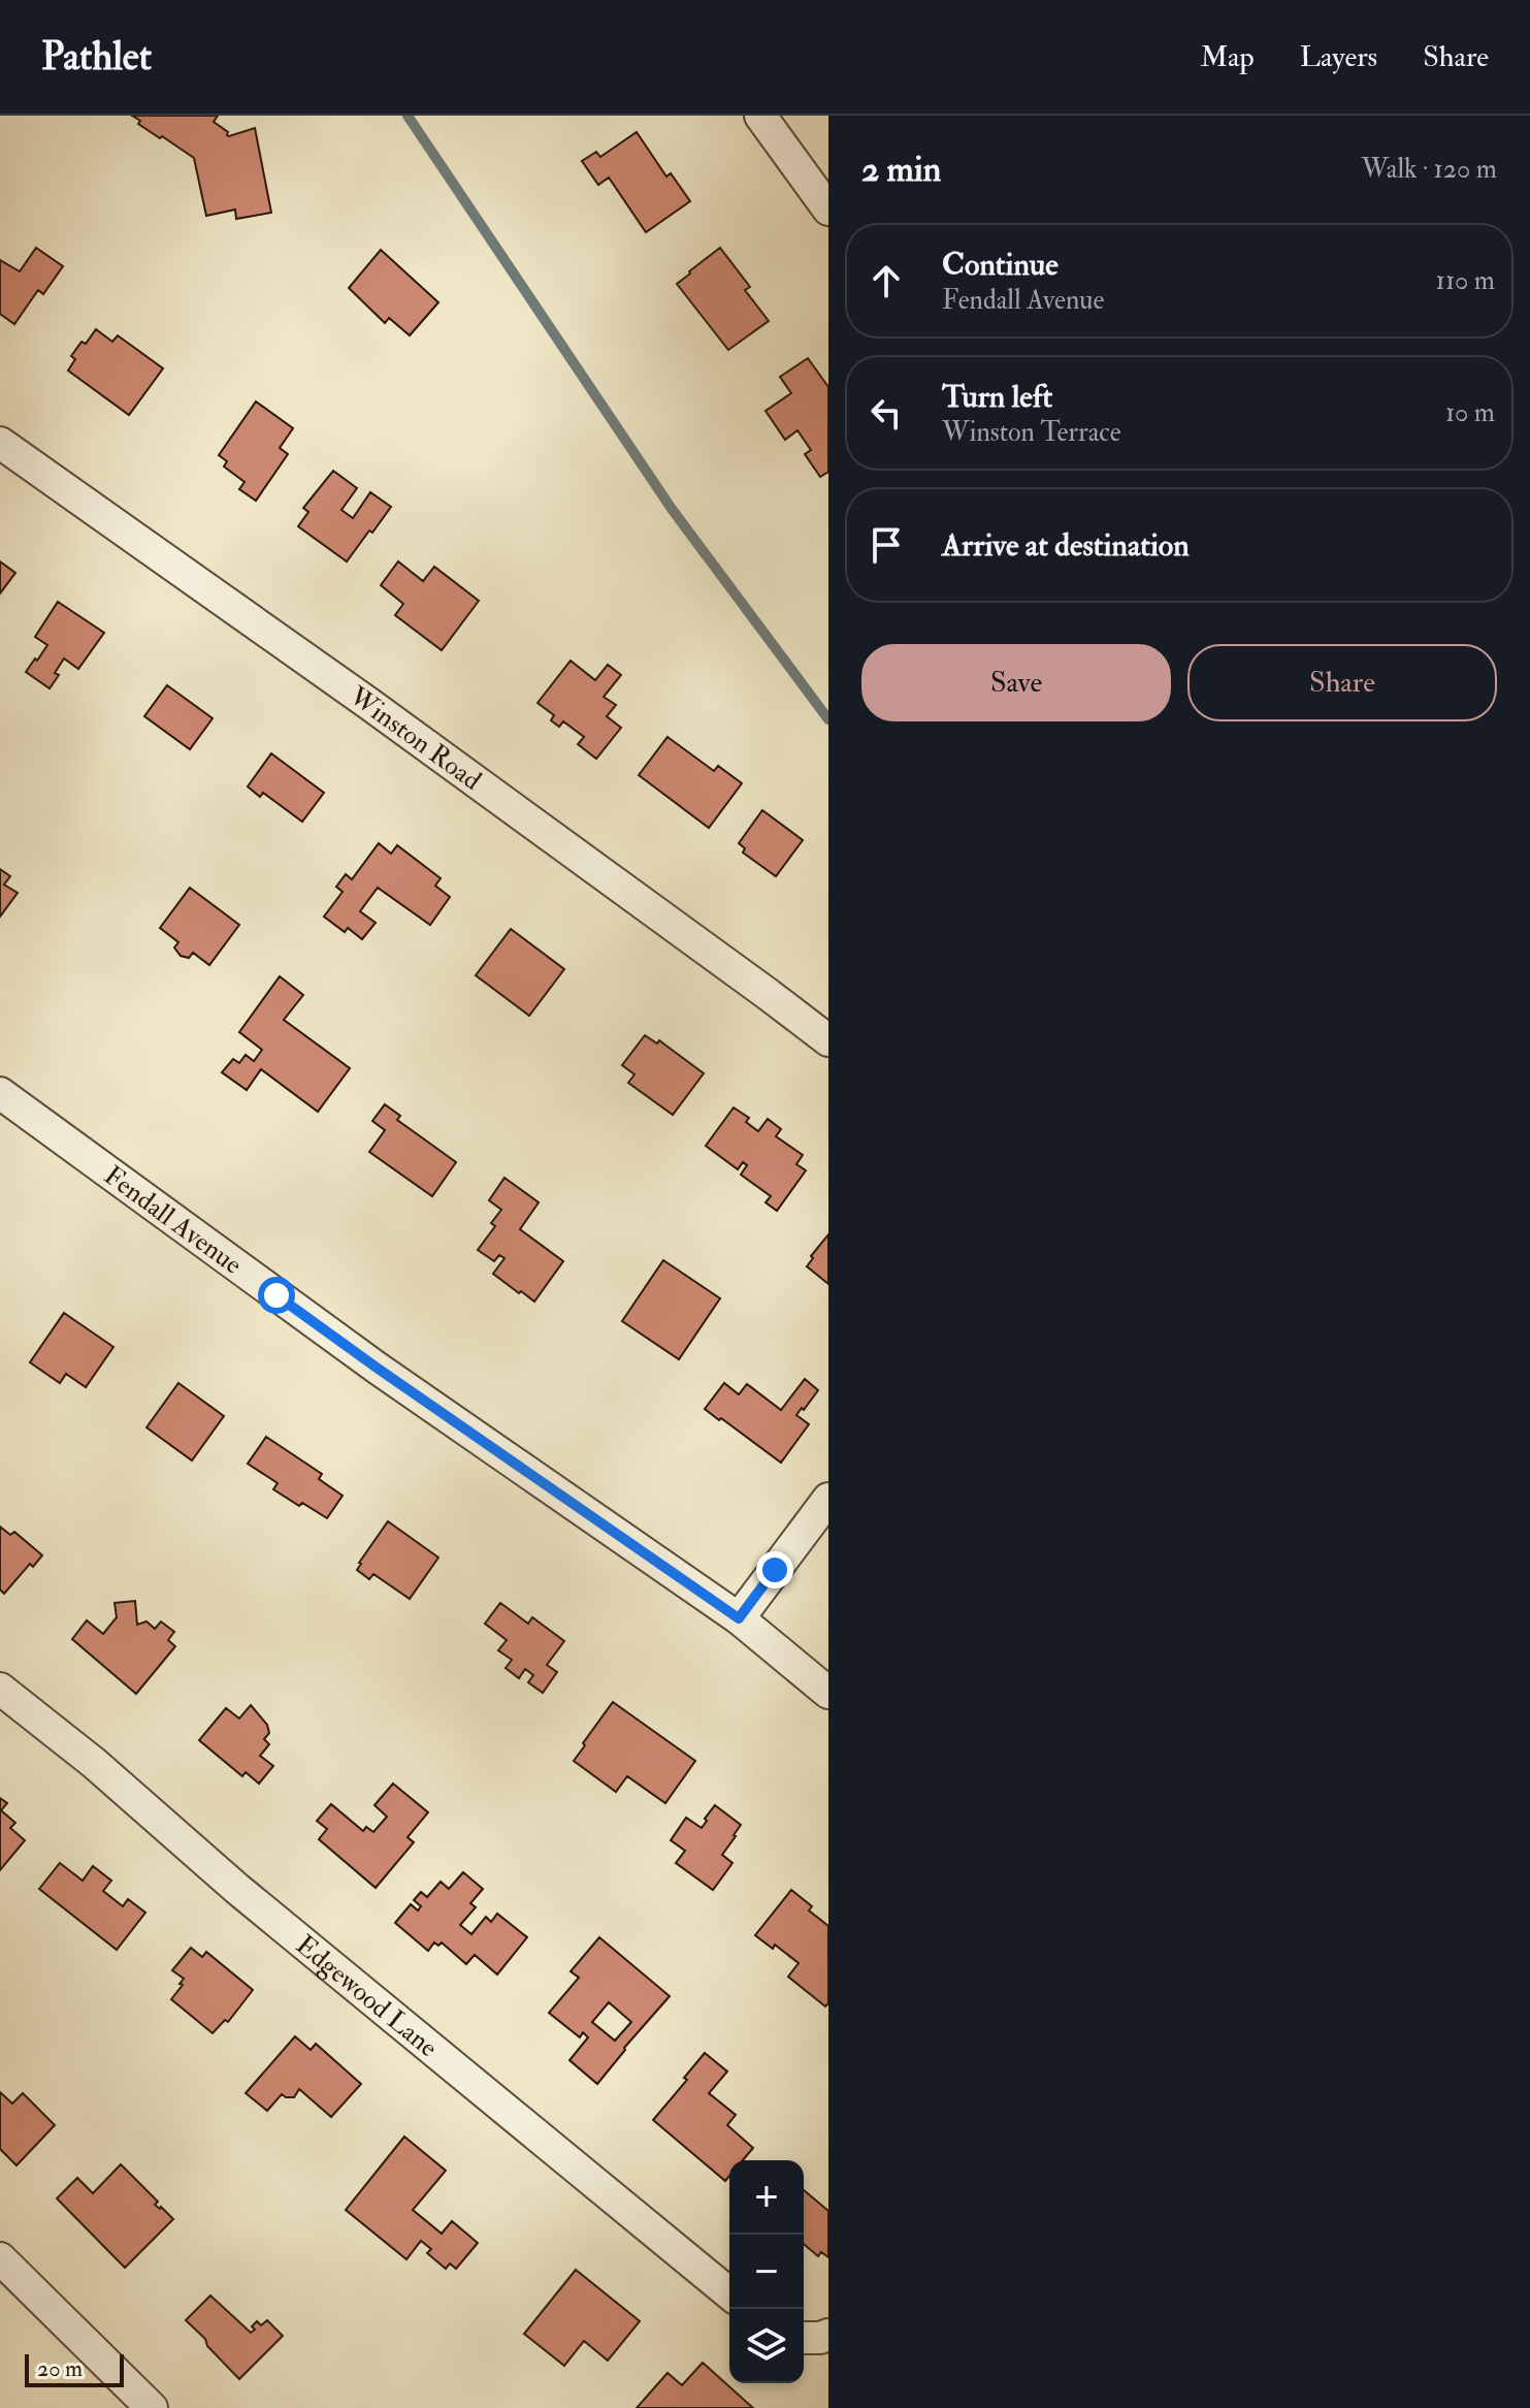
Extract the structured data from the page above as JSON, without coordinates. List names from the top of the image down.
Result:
{
  "streets": {
    "street": ["Winston Road", "Fendall Avenue", "Edgewood Lane"]
  },
  "scale_bar": "20 m",
  "page": {
    "header": "Pathlet",
    "nav": ["Map", "Layers", "Share"],
    "heading": ["2 min", "Walk · 120 m"],
    "list": [
      ["Continue", "Fendall Avenue", "110 m"],
      ["Turn left", "Winston Terrace", "10 m"],
      "Arrive at destination"
    ],
    "buttons": ["Save", "Share"],
    "map_buttons": ["+", "−"],
    "scale": "20 m"
  }
}
